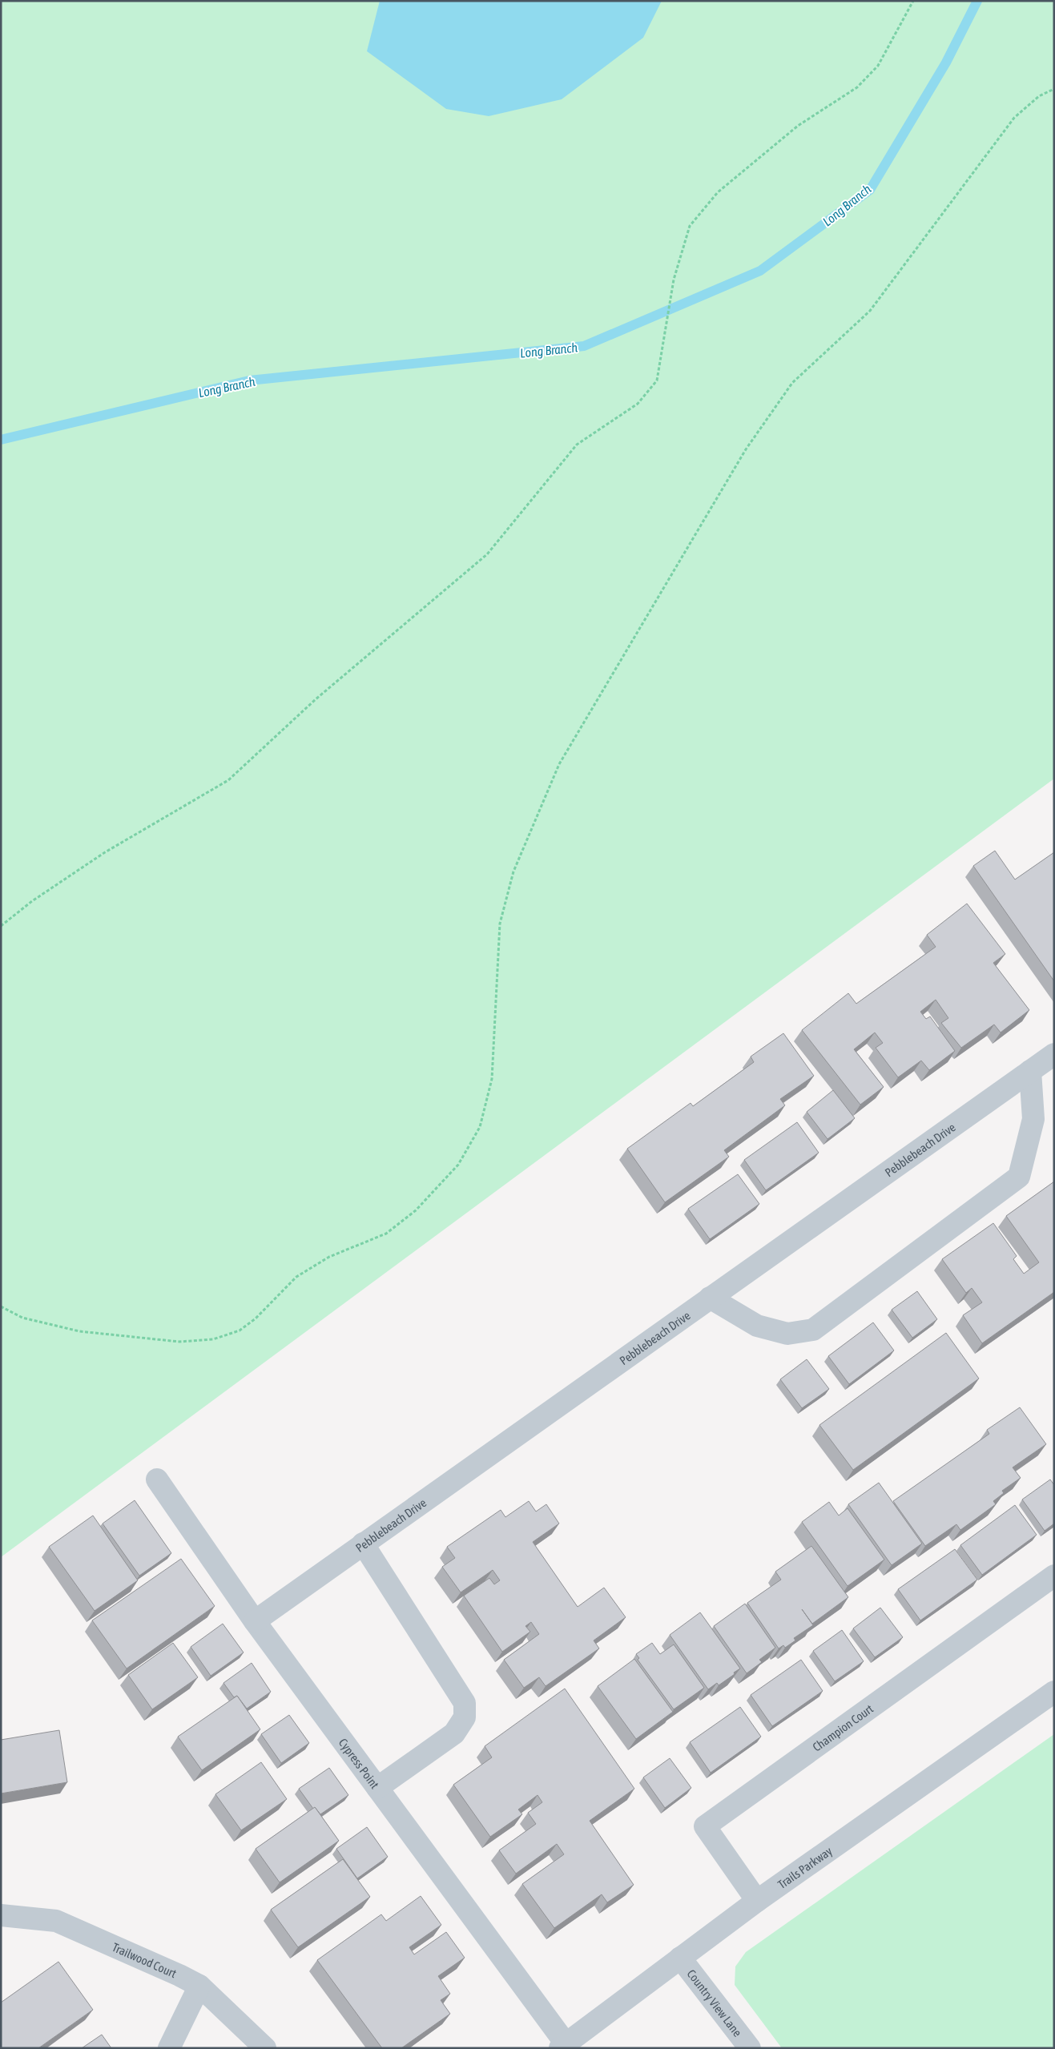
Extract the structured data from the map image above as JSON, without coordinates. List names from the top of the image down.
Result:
{
  "streets": {
    "street": [
      "Pebblebeach Drive",
      "Champion Court",
      "Cypress Point",
      "Trails Parkway",
      "Trailwood Court",
      "Country View Lane"
    ]
  },
  "crossings": [
    ["Pebblebeach Drive", "Cypress Point"],
    ["Champion Court", "Trails Parkway"],
    ["Cypress Point", "Trails Parkway"],
    ["Trails Parkway", "Country View Lane"]
  ],
  "water": ["Long Branch"]
}
